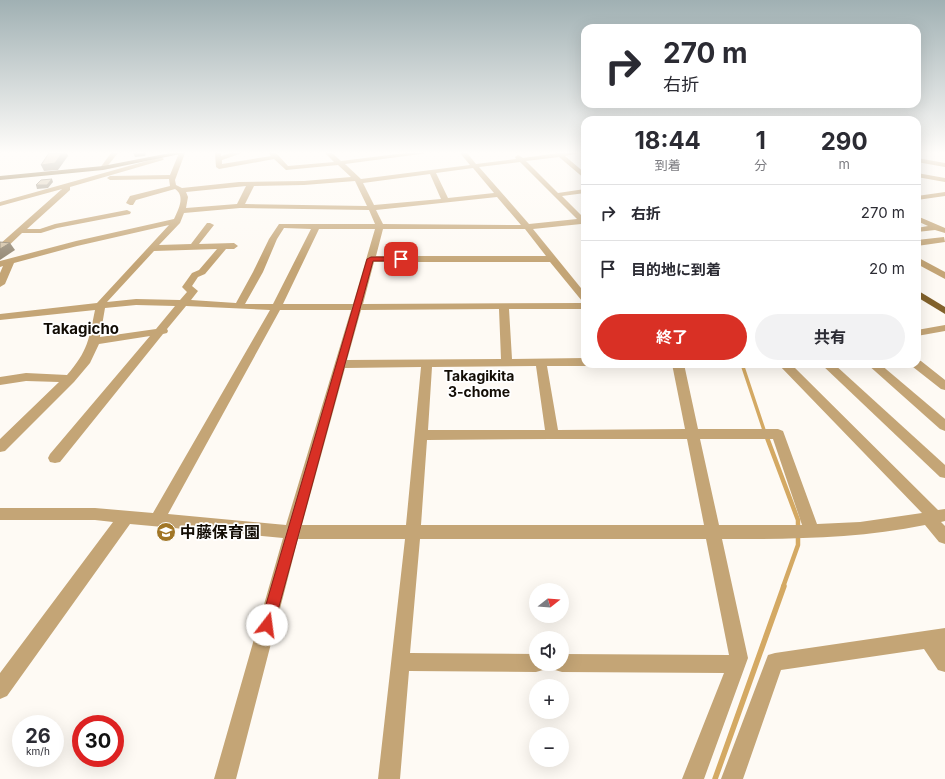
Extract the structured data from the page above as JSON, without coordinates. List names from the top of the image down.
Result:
{
  "districts": ["Takagicho", "Takagikita 3-chome"],
  "places": {
    "school or university": ["中藤保育園"]
  },
  "north": "right",
  "page": {
    "turn": ["270 m", "右折"],
    "eta": [
      "18:44",
      "到着",
      "1",
      "分",
      "290",
      "m"
    ],
    "list": [
      {
        "name": "右折",
        "value": "270 m"
      },
      {
        "name": "目的地に到着",
        "value": "20 m"
      }
    ],
    "buttons": ["終了", "共有"],
    "map_buttons": ["+", "−"],
    "speed": "26 km/h",
    "limit": "30"
  }
}
